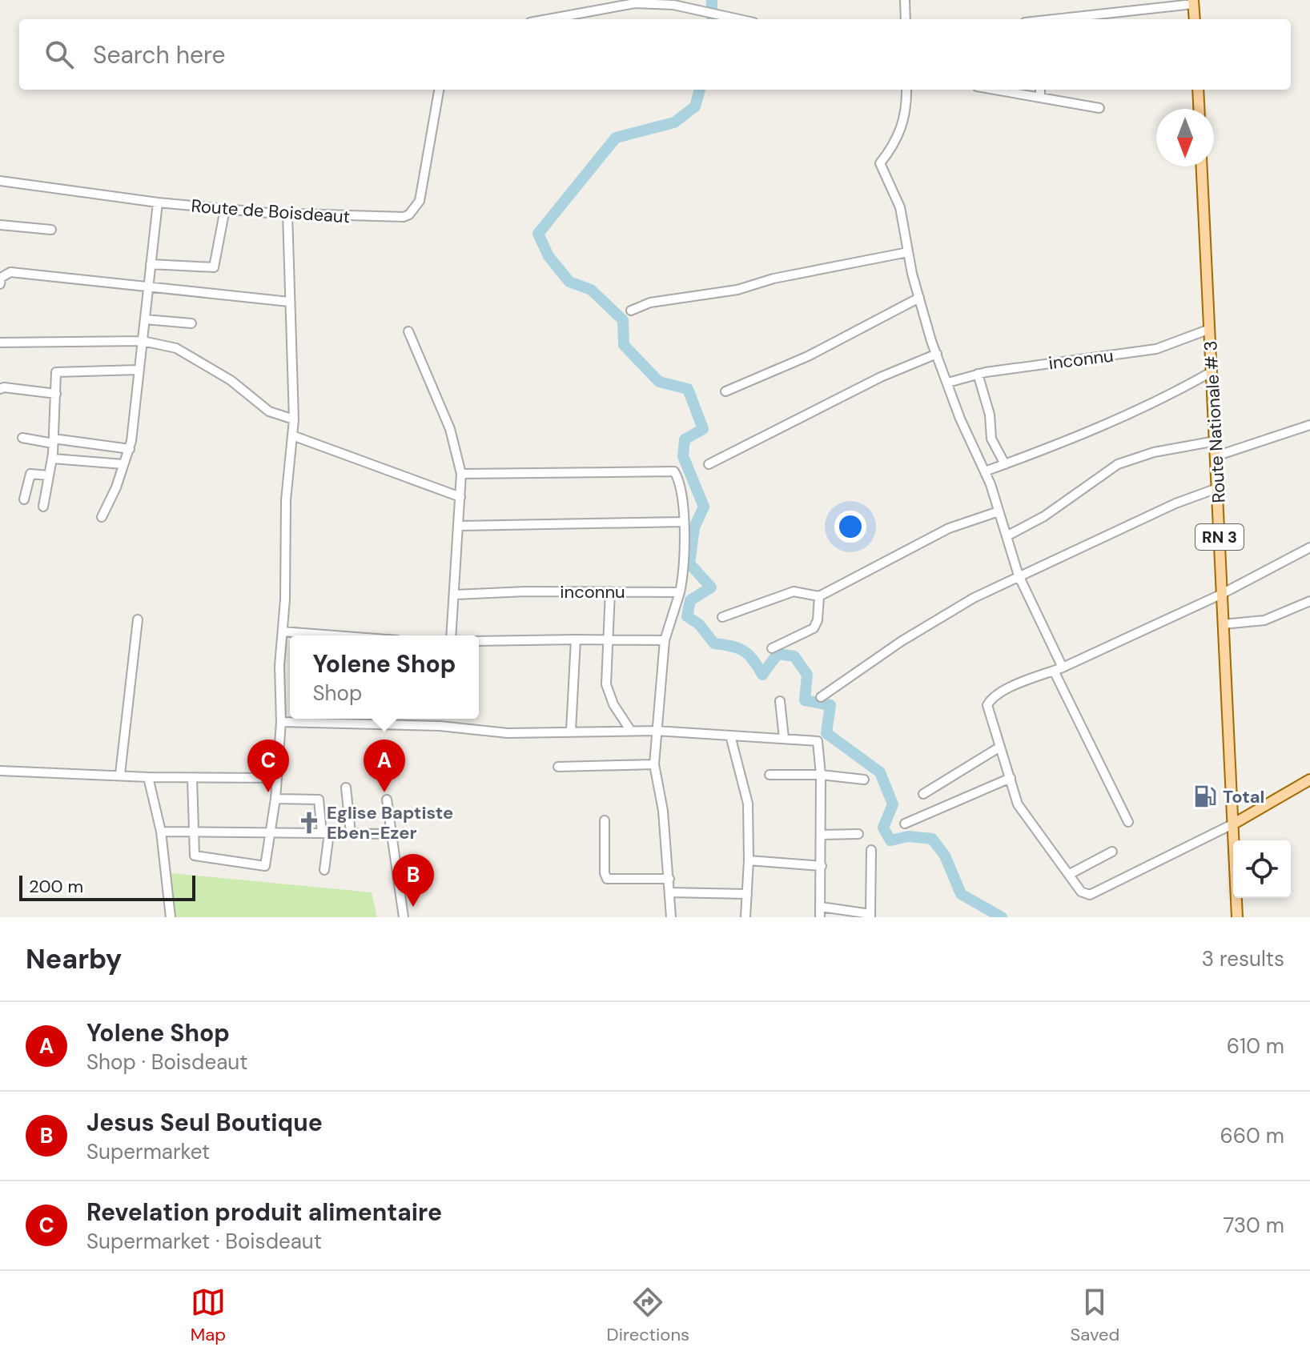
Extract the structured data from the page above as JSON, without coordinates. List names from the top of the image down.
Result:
{
  "streets": {
    "main road": ["Route Nationale # 3", "RN 3"],
    "street": ["Route de Boisdeaut", "inconnu"]
  },
  "crossings": [
    ["inconnu", "Route Nationale # 3"]
  ],
  "places": {
    "fuel station": ["Total"],
    "church": ["Eglise Baptiste Eben-Ezer"]
  },
  "scale_bar": "200 m",
  "north": "bottom",
  "page": {
    "search": "Search here",
    "popup": ["Yolene Shop", "Shop"],
    "pins": ["A", "C", "B"],
    "scale": "200 m",
    "heading": ["Nearby", "3 results"],
    "list": [
      {
        "mark": "A",
        "name": "Yolene Shop",
        "note": "Shop · Boisdeaut",
        "value": "610 m"
      },
      {
        "mark": "B",
        "name": "Jesus Seul Boutique",
        "note": "Supermarket",
        "value": "660 m"
      },
      {
        "mark": "C",
        "name": "Revelation produit alimentaire",
        "note": "Supermarket · Boisdeaut",
        "value": "730 m"
      }
    ],
    "nav": ["Map", "Directions", "Saved"]
  }
}
